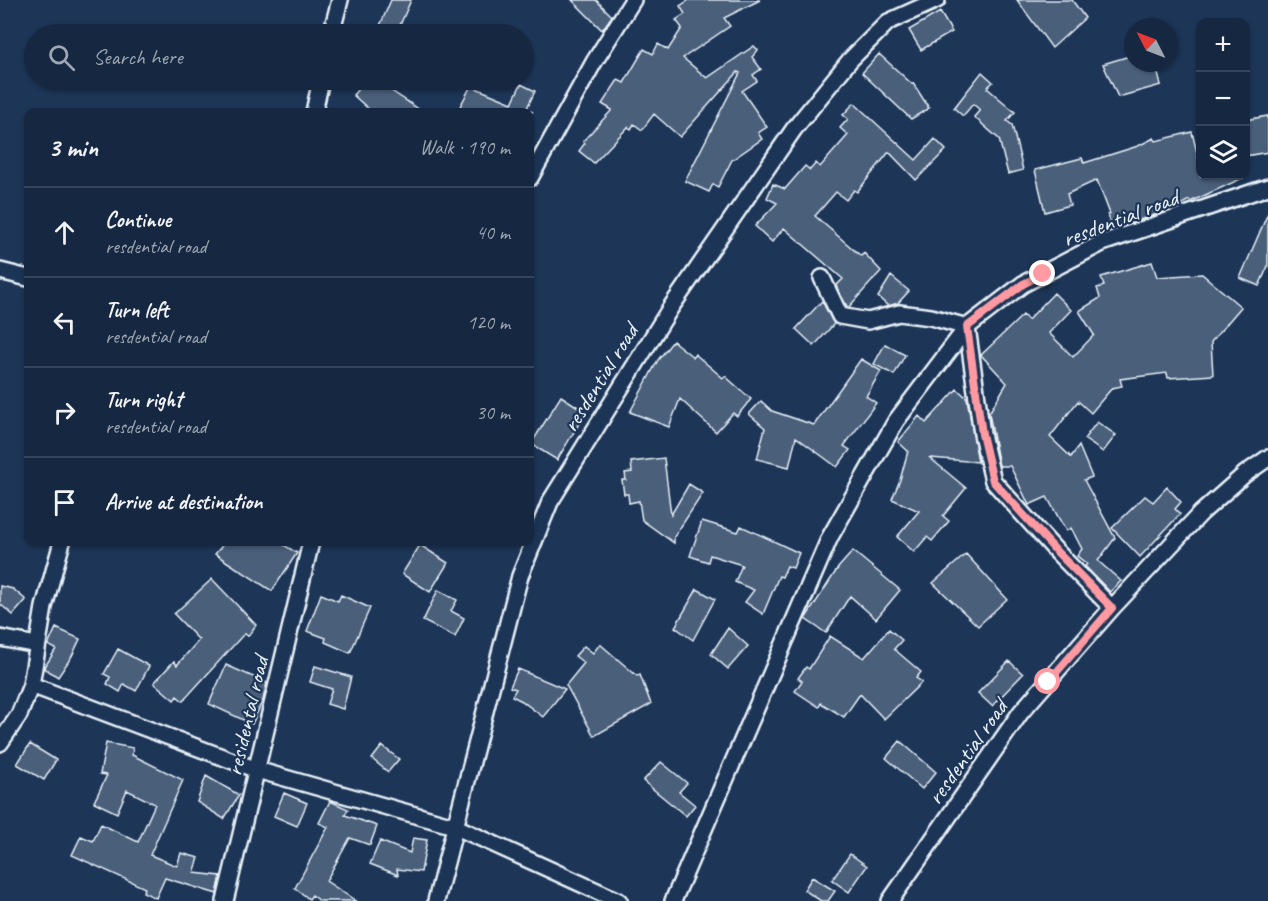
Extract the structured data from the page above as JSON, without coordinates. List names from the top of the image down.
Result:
{
  "streets": {
    "street": ["resdential road", "residental road"]
  },
  "north": "top left",
  "page": {
    "map_buttons": ["+", "−"],
    "search": "Search here",
    "heading": ["3 min", "Walk · 190 m"],
    "list": [
      ["Continue", "resdential road", "40 m"],
      ["Turn left", "resdential road", "120 m"],
      ["Turn right", "resdential road", "30 m"],
      "Arrive at destination"
    ]
  }
}
